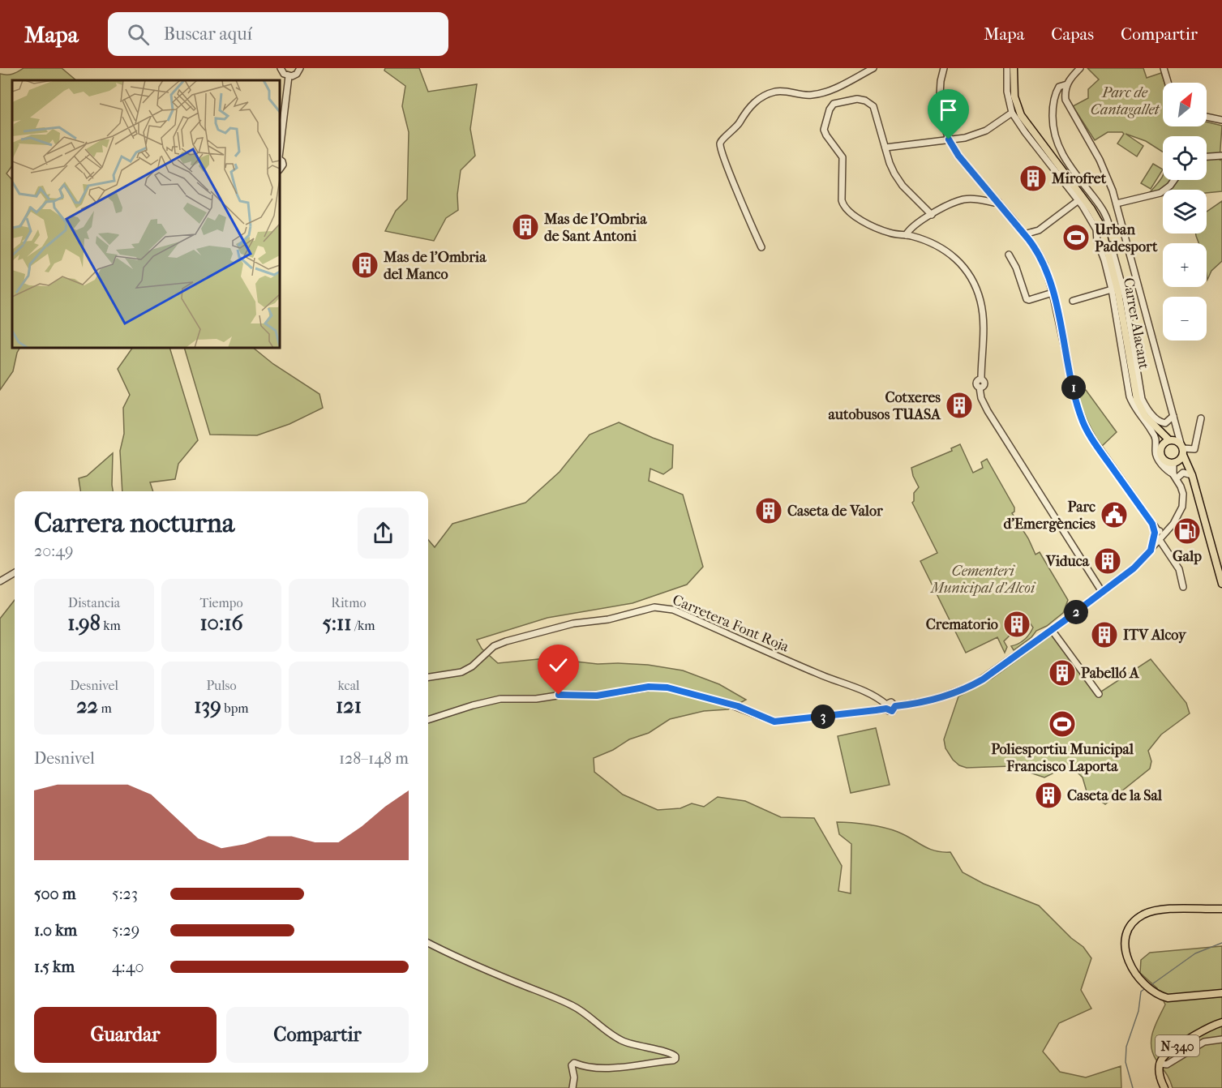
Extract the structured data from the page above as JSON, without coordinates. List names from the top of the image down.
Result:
{
  "streets": {
    "main road": ["Carrer Alacant", "N-340"],
    "street": ["Carretera Font Roja"]
  },
  "parks": ["Parc de Cantagallet", "Cementeri Municipal d'Alcoi"],
  "places": {
    "building": [
      "Mirofret",
      "Mas de l'Ombria de Sant Antoni",
      "Mas de l'Ombria del Manco",
      "Cotxeres autobusos TUASA",
      "Caseta de Valor",
      "Viduca",
      "Crematorio",
      "ITV Alcoy",
      "Pabelló A",
      "Caseta de la Sal"
    ],
    "sports": ["Urban Padesport", "Poliesportiu Municipal Francisco Laporta"],
    "public building": ["Parc d'Emergències"],
    "fuel station": ["Galp"]
  },
  "north": "top right",
  "page": {
    "header": "Mapa",
    "search": "Buscar aquí",
    "nav": ["Mapa", "Capas", "Compartir"],
    "map_buttons": ["+", "−"],
    "pins": ["1", "2", "3"],
    "heading": ["Carrera nocturna", "20:49"],
    "stats": [
      ["Distancia", "1.98 km"],
      ["Tiempo", "10:16"],
      ["Ritmo", "5:11 /km"],
      ["Desnivel", "22 m"],
      ["Pulso", "139 bpm"],
      ["kcal", "121"]
    ],
    "chart": ["Desnivel", "128–148 m"],
    "list": [
      {
        "name": "500 m",
        "note": "5:23"
      },
      {
        "name": "1.0 km",
        "note": "5:29"
      },
      {
        "name": "1.5 km",
        "note": "4:40"
      }
    ],
    "buttons": ["Guardar", "Compartir"]
  }
}
